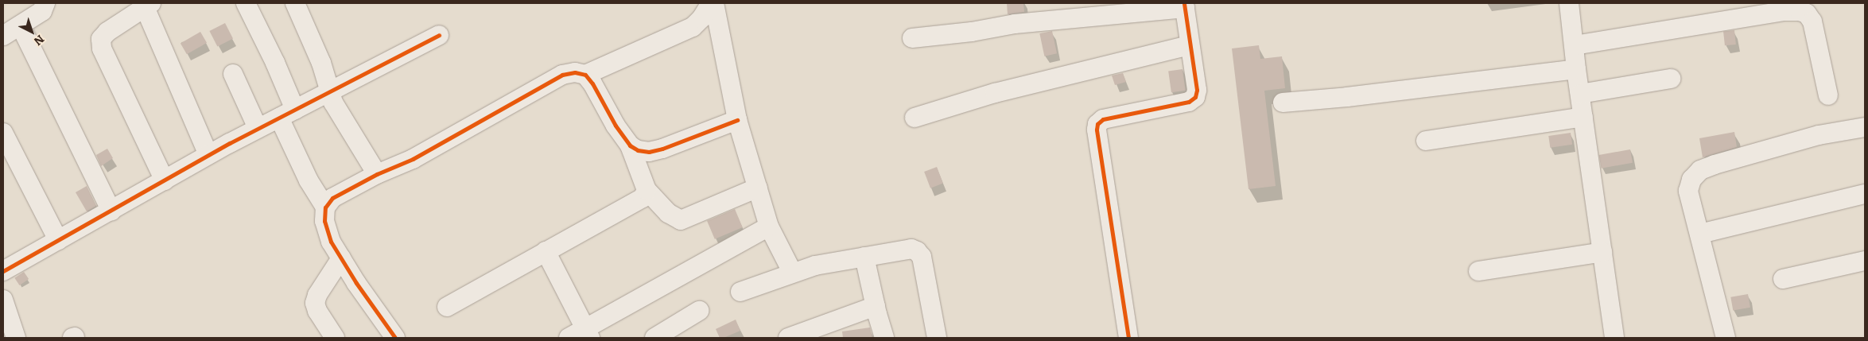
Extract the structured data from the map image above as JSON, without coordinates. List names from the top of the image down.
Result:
{
  "north": "bottom right"
}
